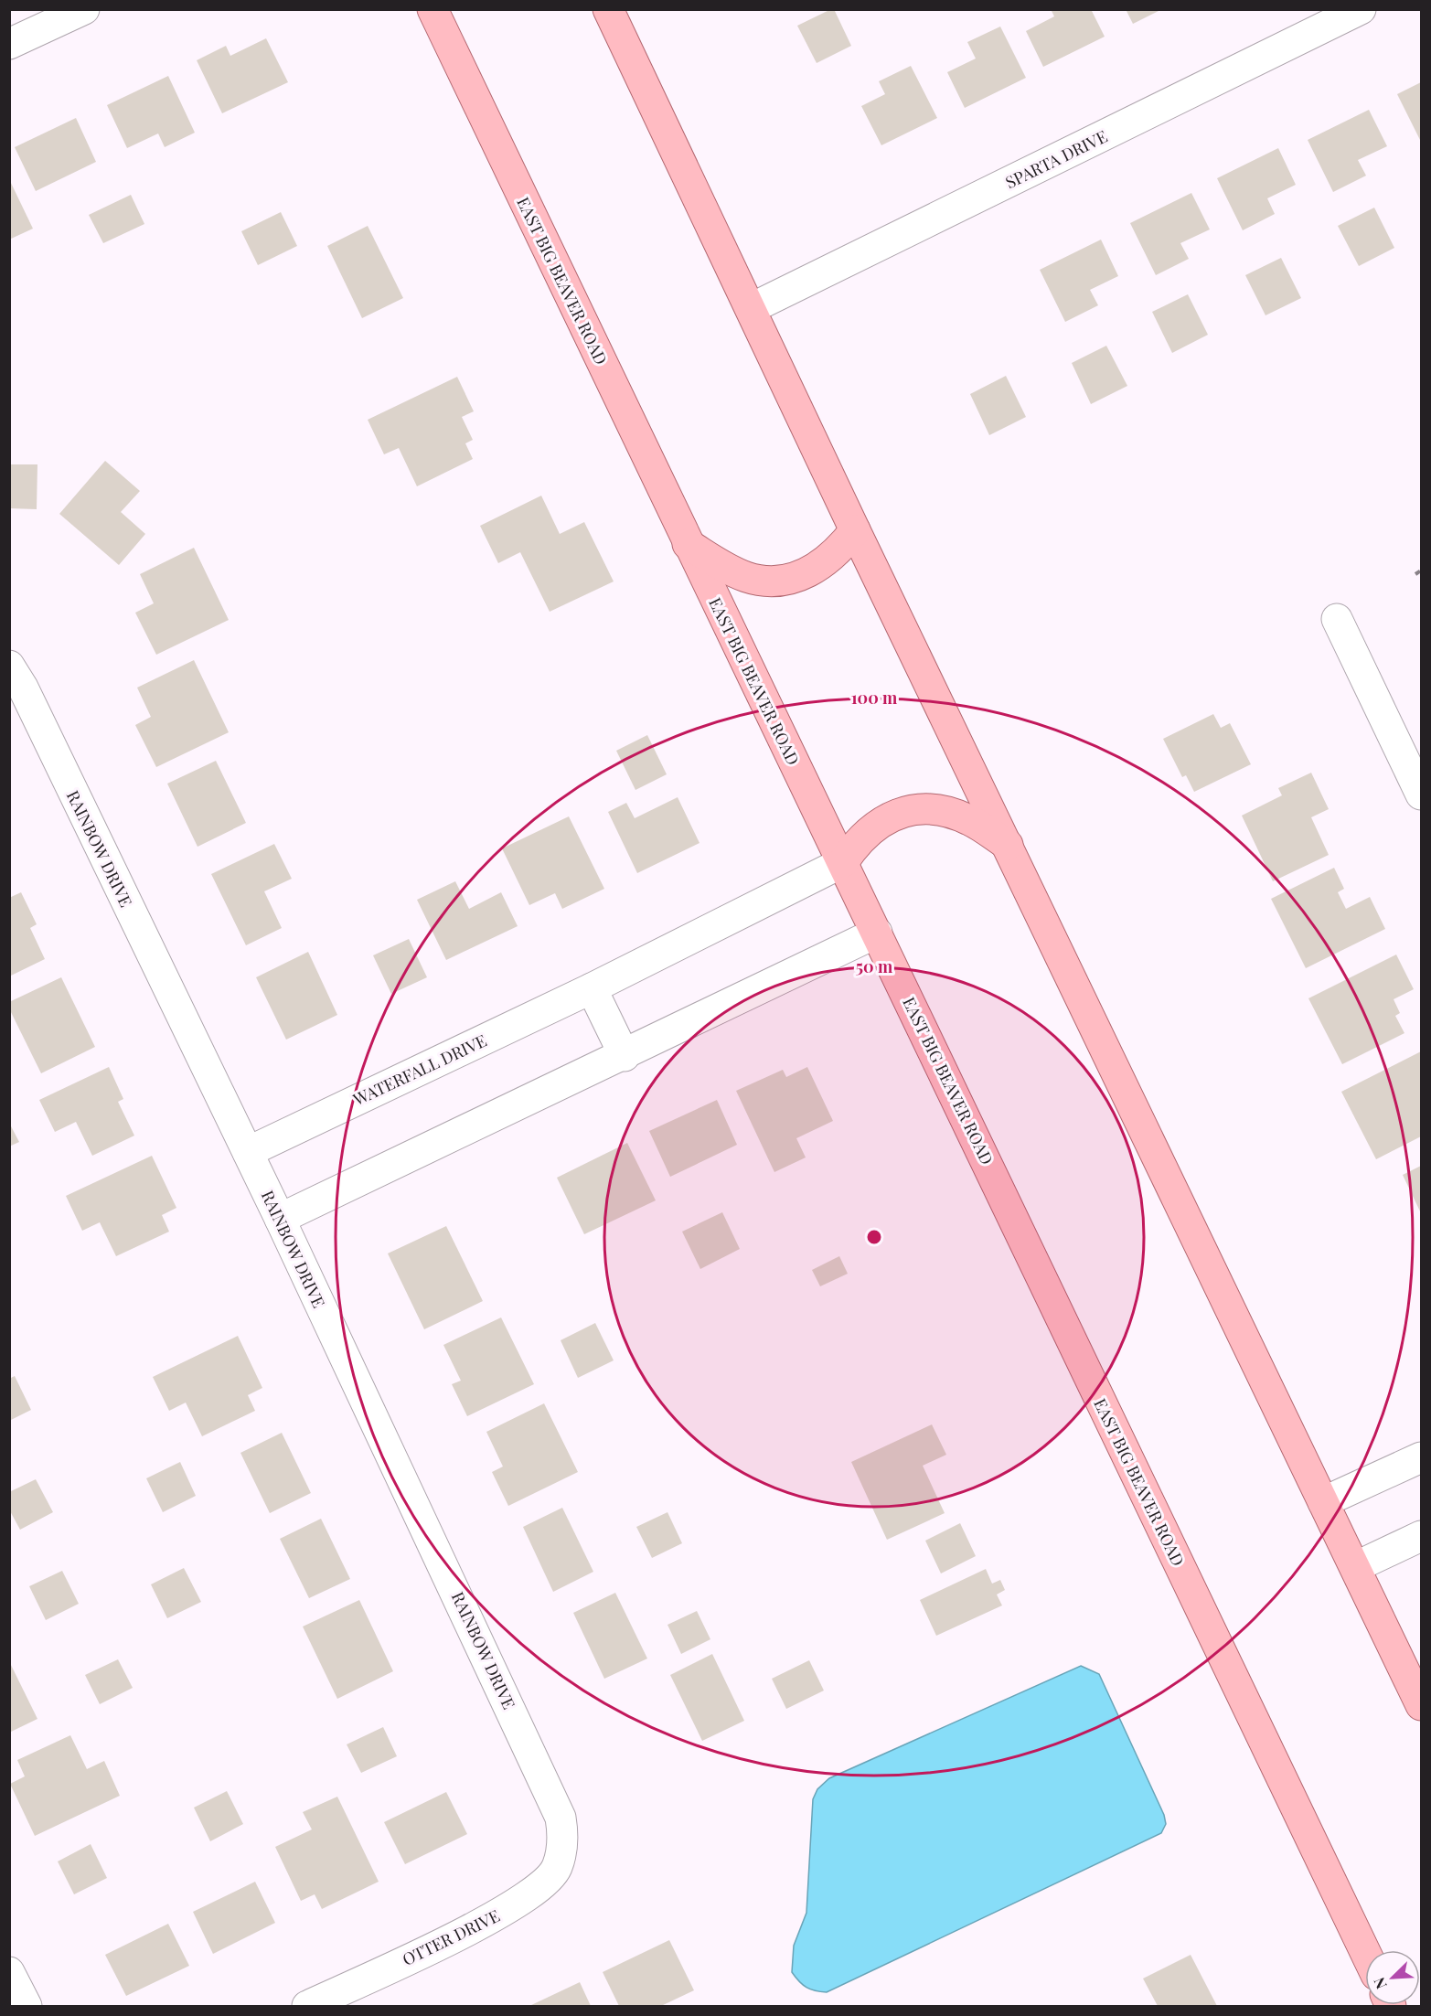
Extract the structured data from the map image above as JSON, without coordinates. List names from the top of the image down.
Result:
{
  "streets": {
    "main road": ["EAST BIG BEAVER ROAD"],
    "street": [
      "SPARTA DRIVE",
      "RAINBOW DRIVE",
      "WATERFALL DRIVE",
      "OTTER DRIVE"
    ]
  },
  "crossings": [
    ["EAST BIG BEAVER ROAD", "WATERFALL DRIVE"],
    ["RAINBOW DRIVE", "WATERFALL DRIVE"],
    ["RAINBOW DRIVE", "OTTER DRIVE"]
  ],
  "north": "bottom left",
  "rings": ["100 m", "50 m"]
}
